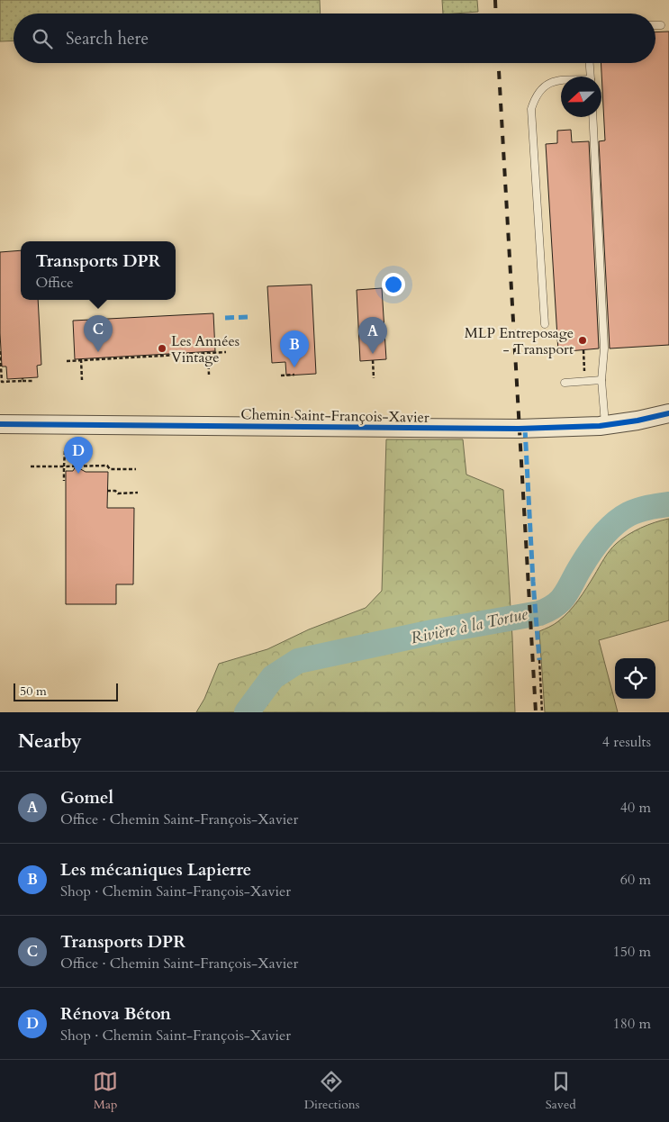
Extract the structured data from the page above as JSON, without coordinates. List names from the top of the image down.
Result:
{
  "streets": {
    "street": ["Chemin Saint-François-Xavier"]
  },
  "water": ["Rivière à la Tortue"],
  "places": ["MLP Entreposage - Transport", "Les Années Vintage"],
  "scale_bar": "50 m",
  "north": "left",
  "page": {
    "search": "Search here",
    "popup": ["Transports DPR", "Office"],
    "pins": [
      "C",
      "A",
      "B",
      "D"
    ],
    "scale": "50 m",
    "heading": ["Nearby", "4 results"],
    "list": [
      {
        "mark": "A",
        "name": "Gomel",
        "note": "Office · Chemin Saint-François-Xavier",
        "value": "40 m"
      },
      {
        "mark": "B",
        "name": "Les mécaniques Lapierre",
        "note": "Shop · Chemin Saint-François-Xavier",
        "value": "60 m"
      },
      {
        "mark": "C",
        "name": "Transports DPR",
        "note": "Office · Chemin Saint-François-Xavier",
        "value": "150 m"
      },
      {
        "mark": "D",
        "name": "Rénova Béton",
        "note": "Shop · Chemin Saint-François-Xavier",
        "value": "180 m"
      }
    ],
    "nav": ["Map", "Directions", "Saved"]
  }
}
